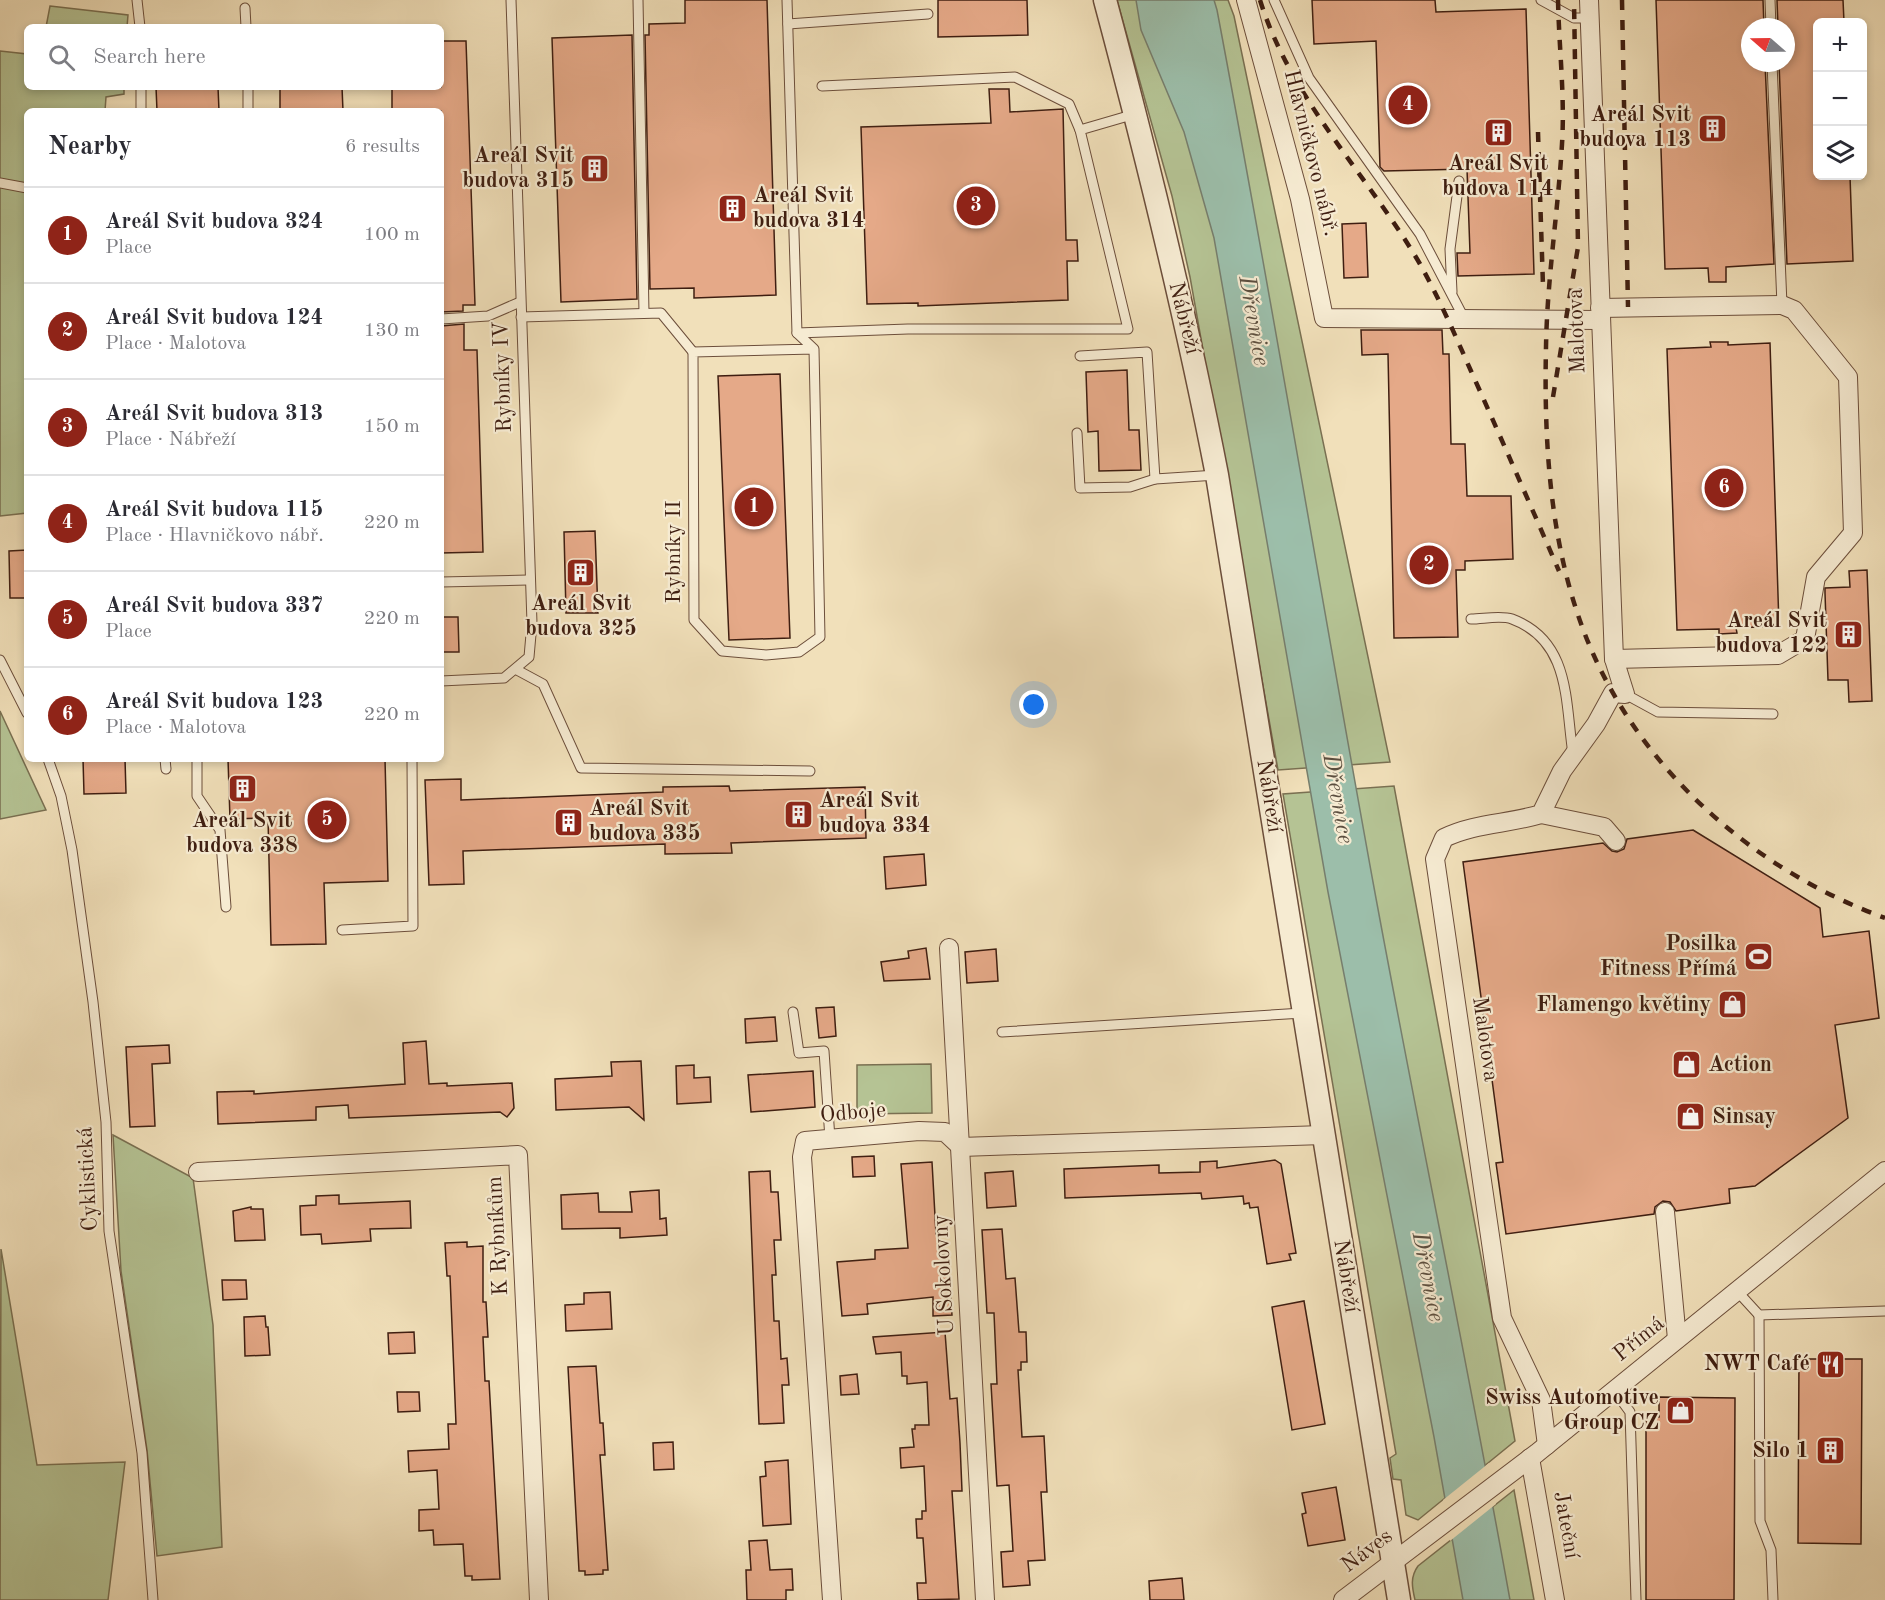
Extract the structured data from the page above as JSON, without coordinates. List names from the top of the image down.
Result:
{
  "streets": {
    "street": [
      "Hlavničkovo nábř.",
      "Nábřeží",
      "Malotova",
      "Odboje",
      "K Rybníkům",
      "U Sokolovny",
      "Přímá",
      "Jateční",
      "Náves"
    ],
    "lane": ["Rybníky IV", "Rybníky II", "Cyklistická"]
  },
  "crossings": [
    ["Nábřeží", "Náves"],
    ["Malotova", "Přímá"],
    ["Odboje", "U Sokolovny"],
    ["Přímá", "Jateční"],
    ["Přímá", "Náves"]
  ],
  "water": ["Dřevnice"],
  "places": {
    "building": [
      "Areál Svit budova 113",
      "Areál Svit budova 114",
      "Areál Svit budova 315",
      "Areál Svit budova 314",
      "Areál Svit budova 325",
      "Areál Svit budova 122",
      "Areál Svit budova 338",
      "Areál Svit budova 334",
      "Areál Svit budova 335",
      "Silo 1"
    ],
    "sports": ["Posilka Fitness Přímá"],
    "shop": [
      "Flamengo květiny",
      "Action",
      "Sinsay",
      "Swiss Automotive Group CZ"
    ],
    "restaurant": ["NWT Café"]
  },
  "north": "left",
  "page": {
    "map_buttons": ["+", "−"],
    "search": "Search here",
    "pins": [
      "4",
      "3",
      "6",
      "1",
      "2",
      "5"
    ],
    "heading": ["Nearby", "6 results"],
    "list": [
      {
        "mark": "1",
        "name": "Areál Svit budova 324",
        "note": "Place",
        "value": "100 m"
      },
      {
        "mark": "2",
        "name": "Areál Svit budova 124",
        "note": "Place · Malotova",
        "value": "130 m"
      },
      {
        "mark": "3",
        "name": "Areál Svit budova 313",
        "note": "Place · Nábřeží",
        "value": "150 m"
      },
      {
        "mark": "4",
        "name": "Areál Svit budova 115",
        "note": "Place · Hlavničkovo nábř.",
        "value": "220 m"
      },
      {
        "mark": "5",
        "name": "Areál Svit budova 337",
        "note": "Place",
        "value": "220 m"
      },
      {
        "mark": "6",
        "name": "Areál Svit budova 123",
        "note": "Place · Malotova",
        "value": "220 m"
      }
    ]
  }
}
